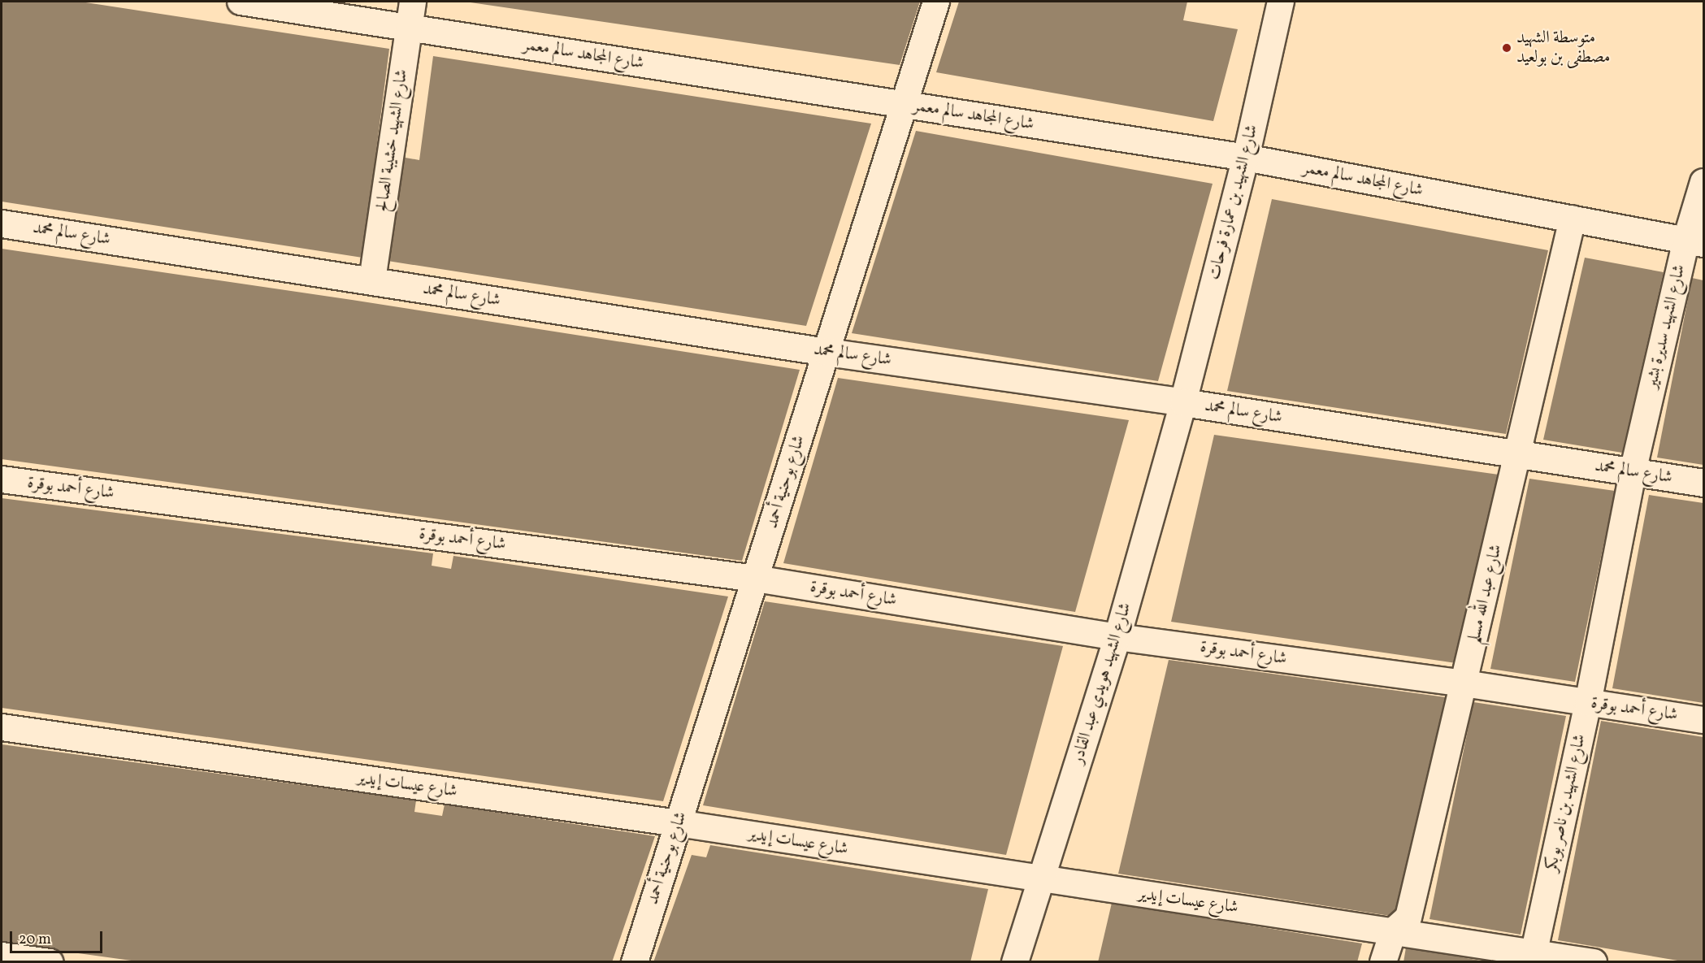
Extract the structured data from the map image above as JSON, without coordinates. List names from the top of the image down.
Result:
{
  "streets": {
    "street": [
      "شارع المجاهد سالم معمر",
      "شارع الشهيد خشيبة الصالح",
      "شارع الشهيد بن عمارة فرحات",
      "شارع سالم محمد",
      "شارع الشهيد سديرة بشير",
      "شارع بوحنية أحمد",
      "شارع أحمد بوقرة",
      "شارع عبد الله مسلم",
      "شارع الشهيد هويدي عبد القادر",
      "شارع عيسات إيدير",
      "شارع الشهيد بن ناصر بوبكر"
    ]
  },
  "crossings": [
    ["شارع المجاهد سالم معمر", "شارع الشهيد خشيبة الصالح"],
    ["شارع المجاهد سالم معمر", "شارع الشهيد بن عمارة فرحات"],
    ["شارع المجاهد سالم معمر", "شارع الشهيد سديرة بشير"],
    ["شارع المجاهد سالم معمر", "شارع بوحنية أحمد"],
    ["شارع المجاهد سالم معمر", "شارع عبد الله مسلم"],
    ["شارع الشهيد خشيبة الصالح", "شارع سالم محمد"],
    ["شارع الشهيد بن عمارة فرحات", "شارع سالم محمد"],
    ["شارع الشهيد بن عمارة فرحات", "شارع الشهيد هويدي عبد القادر"],
    ["شارع سالم محمد", "شارع الشهيد سديرة بشير"],
    ["شارع سالم محمد", "شارع بوحنية أحمد"],
    ["شارع سالم محمد", "شارع عبد الله مسلم"],
    ["شارع سالم محمد", "شارع الشهيد هويدي عبد القادر"],
    ["شارع سالم محمد", "شارع الشهيد بن ناصر بوبكر"],
    ["شارع الشهيد سديرة بشير", "شارع الشهيد بن ناصر بوبكر"],
    ["شارع بوحنية أحمد", "شارع أحمد بوقرة"],
    ["شارع بوحنية أحمد", "شارع عيسات إيدير"],
    ["شارع أحمد بوقرة", "شارع عبد الله مسلم"],
    ["شارع أحمد بوقرة", "شارع الشهيد هويدي عبد القادر"],
    ["شارع أحمد بوقرة", "شارع الشهيد بن ناصر بوبكر"],
    ["شارع عبد الله مسلم", "شارع عيسات إيدير"],
    ["شارع الشهيد هويدي عبد القادر", "شارع عيسات إيدير"],
    ["شارع عيسات إيدير", "شارع الشهيد بن ناصر بوبكر"]
  ],
  "places": ["متوسطة الشهيد مصطفى بن بولعيد"],
  "scale_bar": "20 m"
}
